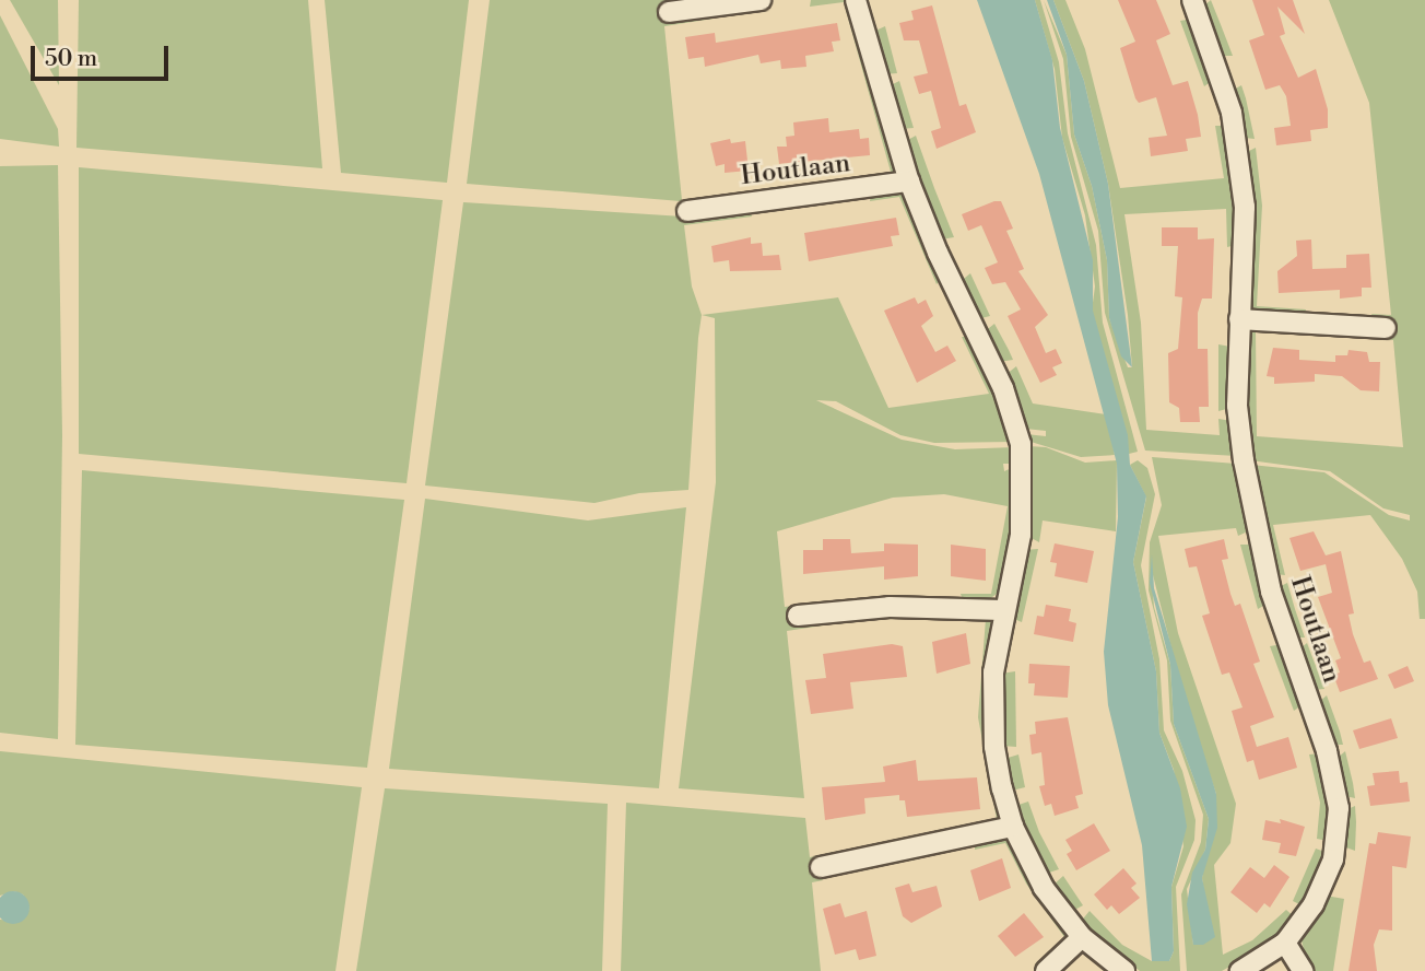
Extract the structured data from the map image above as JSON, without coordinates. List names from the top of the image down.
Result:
{
  "streets": {
    "street": ["Houtlaan"]
  },
  "scale_bar": "50 m"
}
